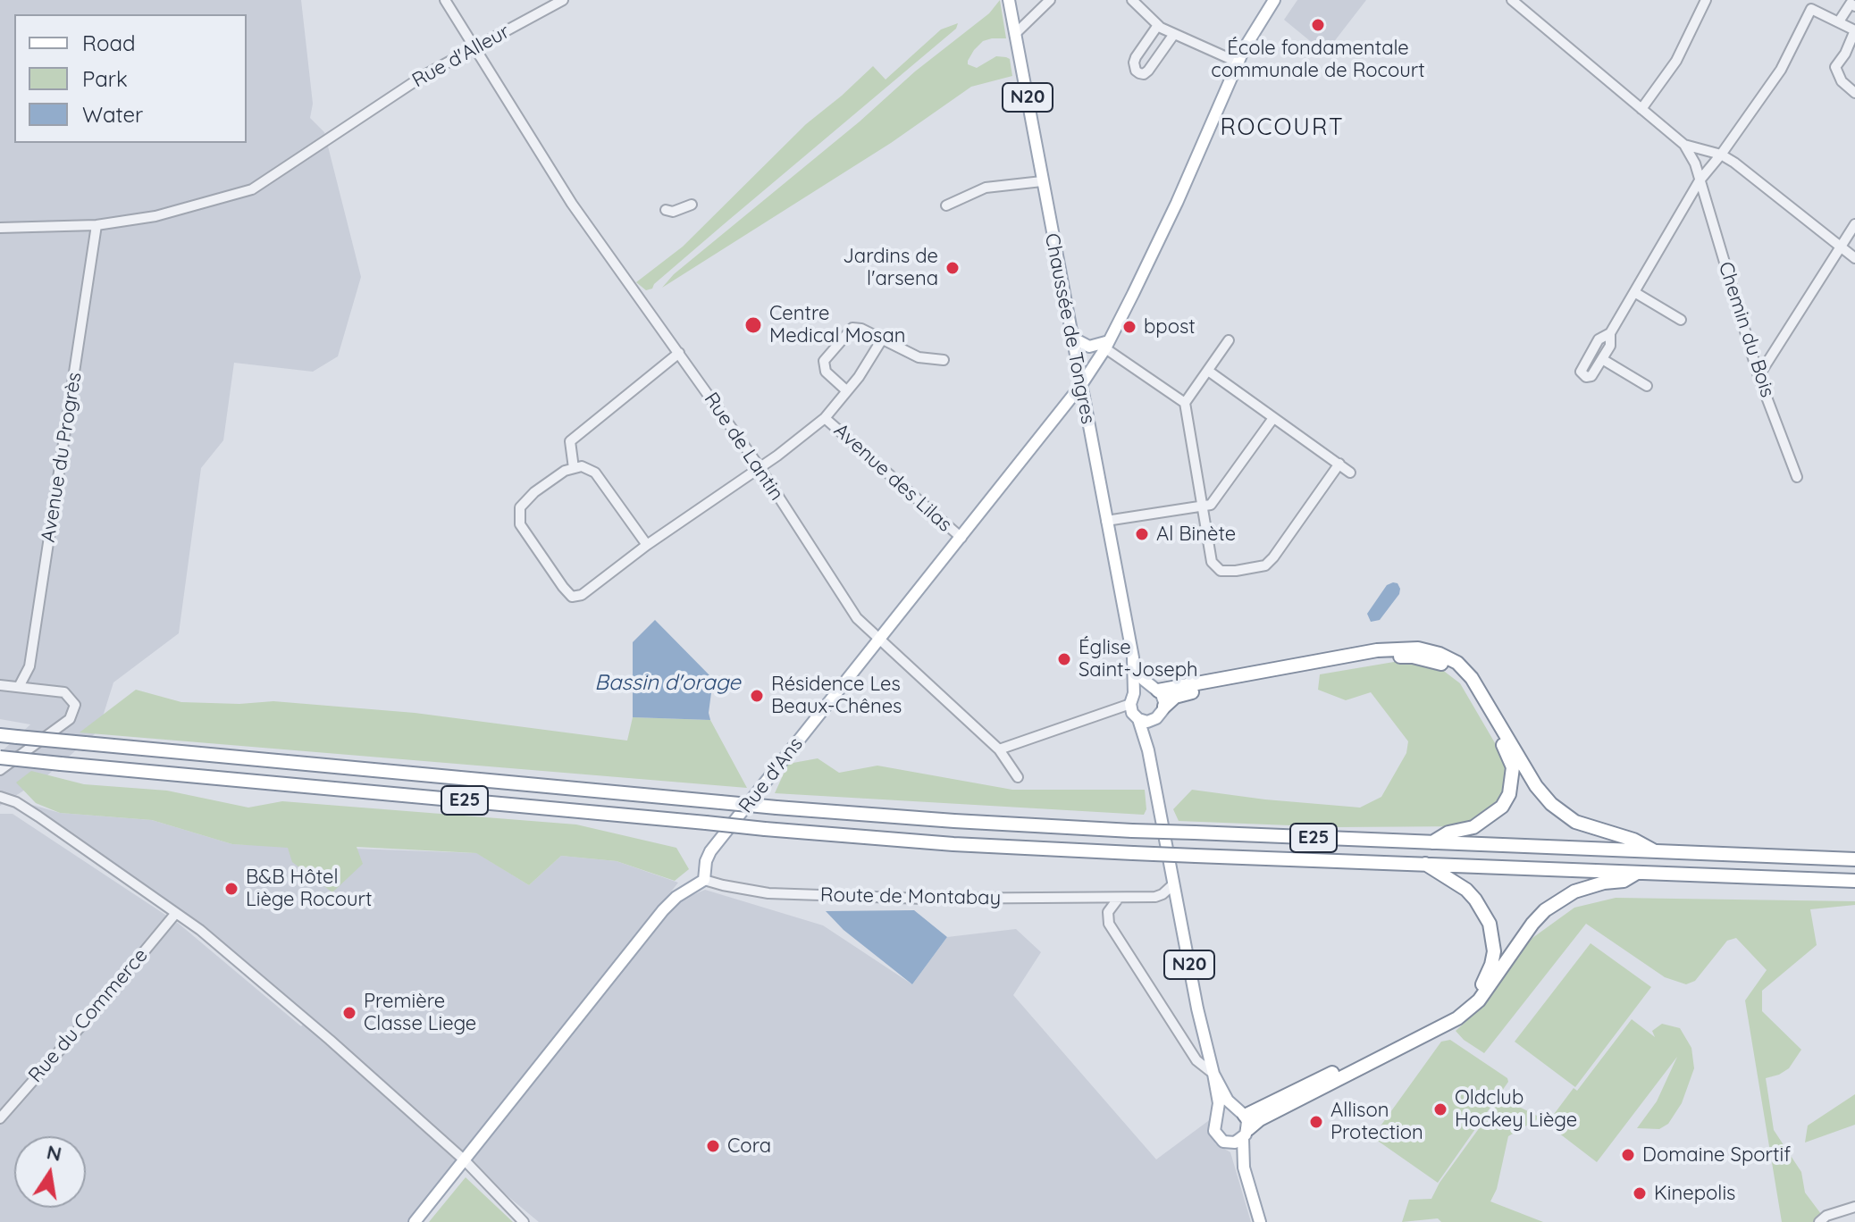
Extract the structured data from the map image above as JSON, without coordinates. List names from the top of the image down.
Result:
{
  "streets": {
    "highway": ["E25"],
    "main road": ["N20", "Chaussée de Tongres", "Rue d'Ans"],
    "street": [
      "Rue d'Alleur",
      "Chemin du Bois",
      "Rue de Lantin",
      "Avenue du Progrès",
      "Avenue des Lilas",
      "Route de Montabay",
      "Rue du Commerce"
    ]
  },
  "crossings": [
    ["Rue d'Alleur", "Rue de Lantin"],
    ["Rue d'Alleur", "Avenue du Progrès"],
    ["N20", "Chaussée de Tongres"],
    ["Chaussée de Tongres", "Rue d'Ans"],
    ["Chaussée de Tongres", "Route de Montabay"],
    ["Rue de Lantin", "Avenue des Lilas"],
    ["Rue de Lantin", "Rue d'Ans"],
    ["Avenue des Lilas", "Rue d'Ans"],
    ["Rue d'Ans", "Route de Montabay"]
  ],
  "districts": ["ROCOURT"],
  "water": ["Bassin d'orage"],
  "places": [
    "École fondamentale communale de Rocourt",
    "Jardins de l'arsena",
    "Centre Medical Mosan",
    "bpost",
    "Al Binète",
    "Église Saint-Joseph",
    "Résidence Les Beaux-Chênes",
    "B&B Hôtel Liège Rocourt",
    "Première Classe Liege",
    "Oldclub Hockey Liège",
    "Allison Protection",
    "Cora",
    "Domaine Sportif",
    "Kinepolis"
  ],
  "legend": ["Road", "Park", "Water"],
  "north": "top"
}
